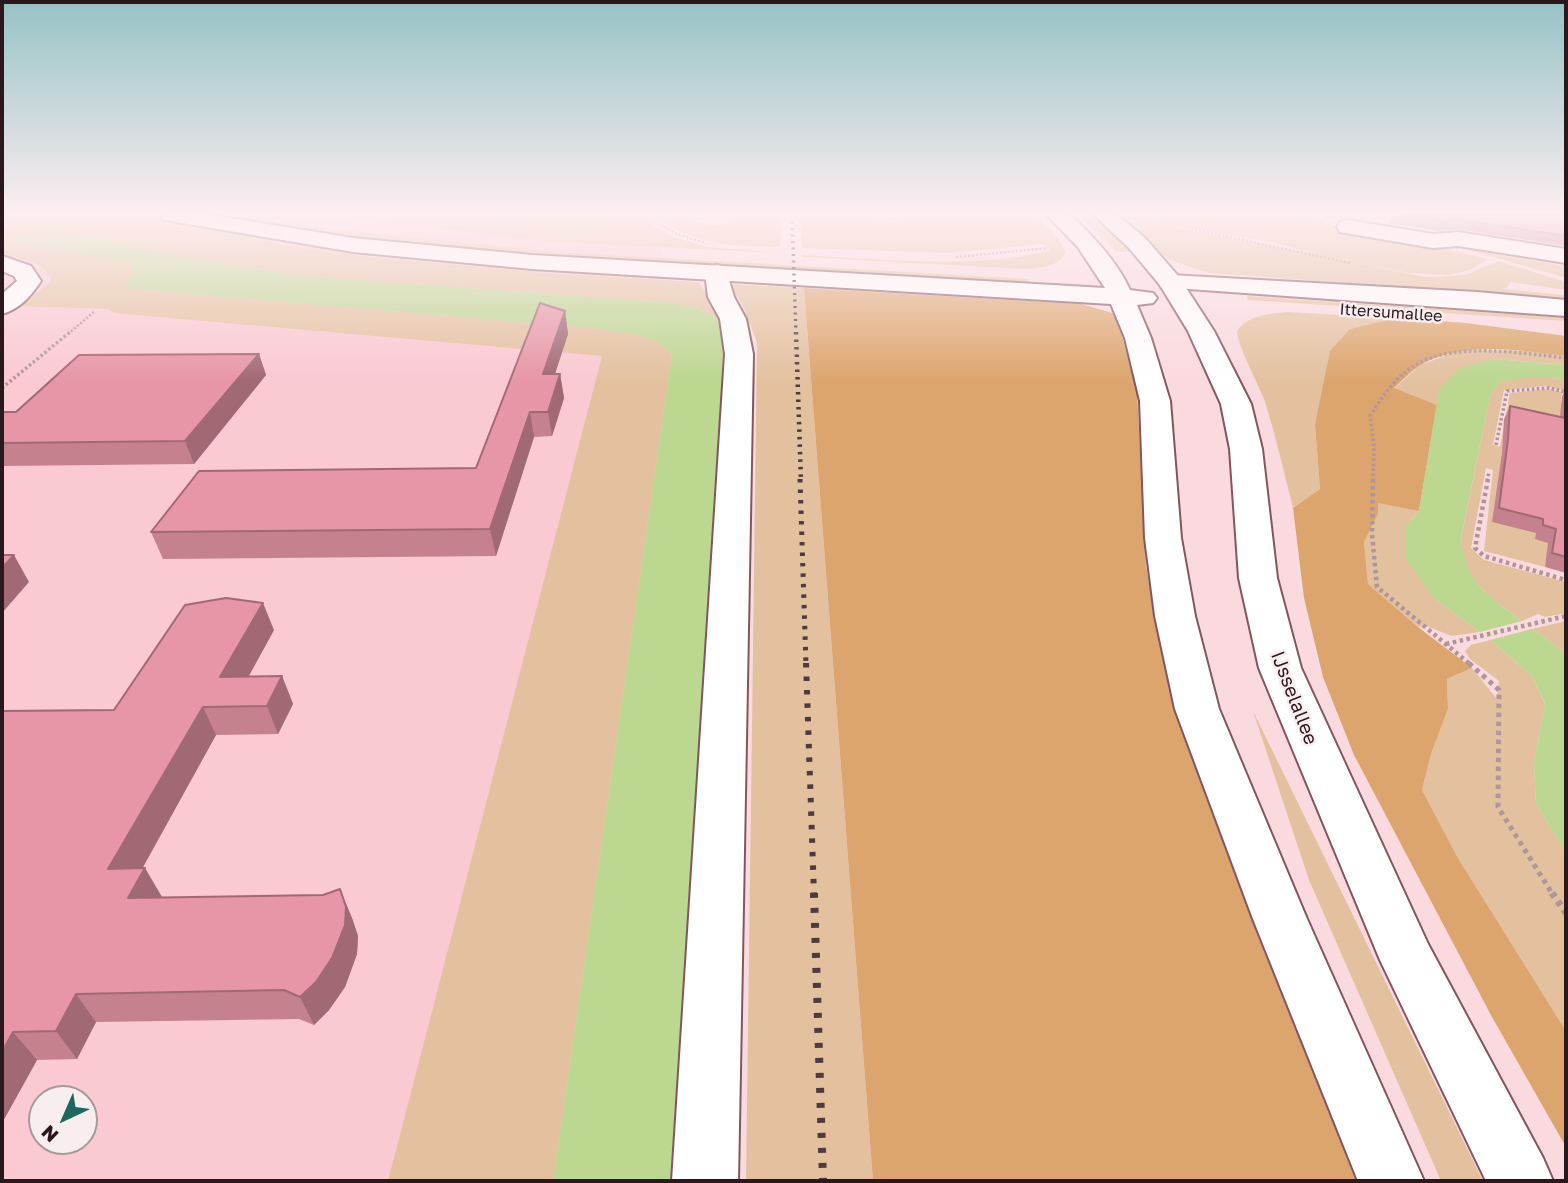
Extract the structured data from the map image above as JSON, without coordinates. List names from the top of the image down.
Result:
{
  "streets": {
    "main road": ["Ittersumallee", "IJsselallee"]
  },
  "crossings": [
    ["Ittersumallee", "IJsselallee"]
  ],
  "north": "bottom left"
}
